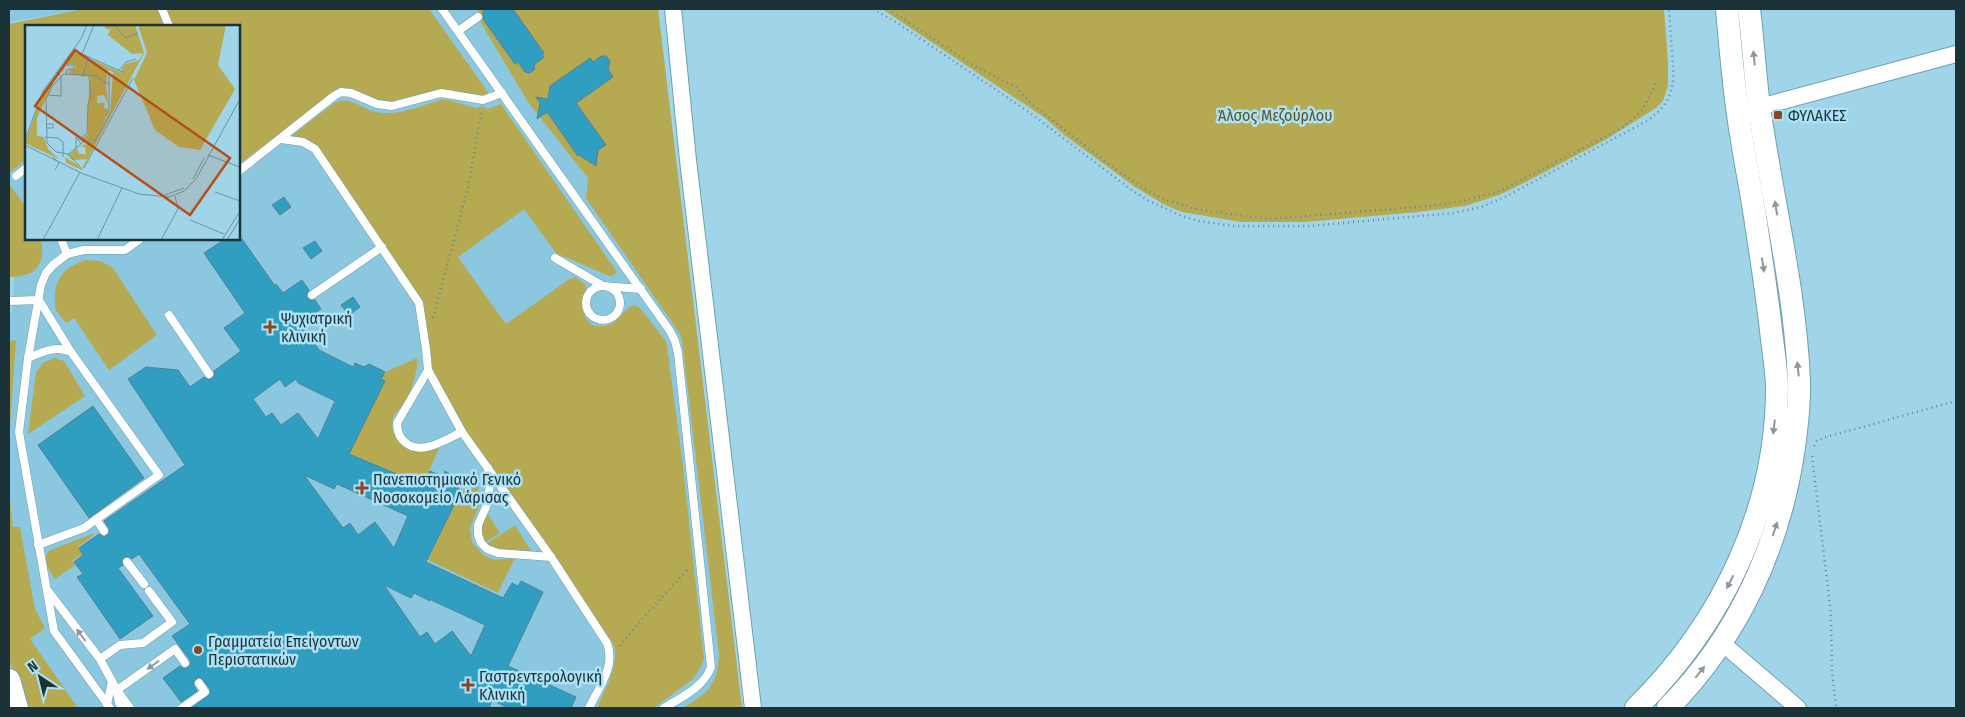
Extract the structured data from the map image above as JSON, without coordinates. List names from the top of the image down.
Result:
{
  "parks": ["Άλσος Μεζούρλου"],
  "places": {
    "transit": ["ΦΥΛΑΚΕΣ"],
    "health": ["Ψυχιατρική κλινική", "Πανεπιστημιακό Γενικό Νοσοκομείο Λάρισας", "Γαστρεντερολογική Κλινική"],
    "other": ["Γραμματεία Επείγοντων Περιστατικών"]
  },
  "north": "top left"
}
